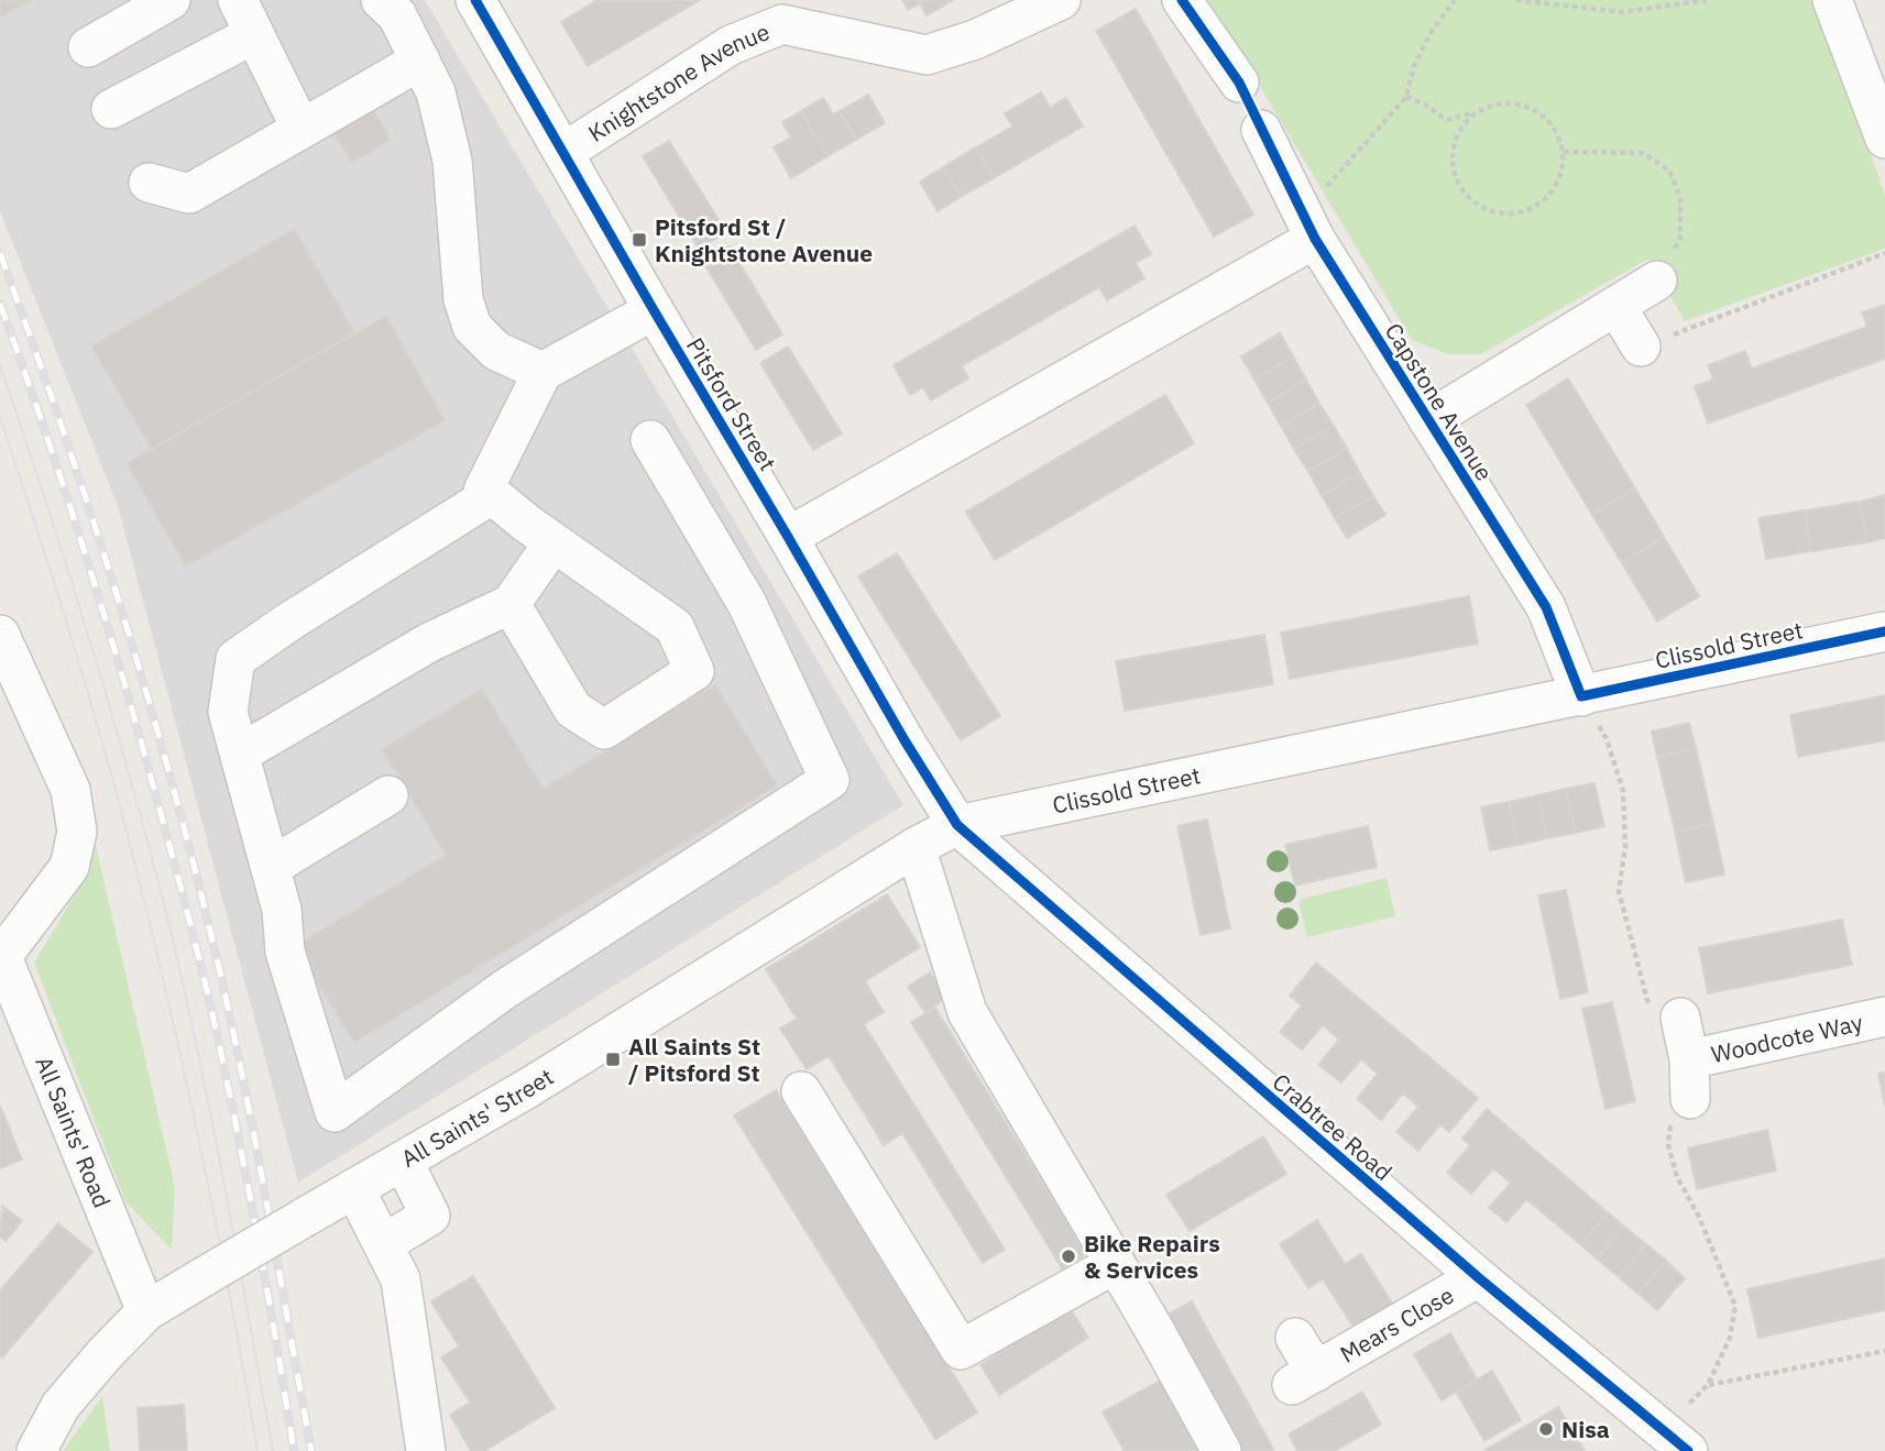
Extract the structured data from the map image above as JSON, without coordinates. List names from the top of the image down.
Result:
{
  "streets": {
    "street": [
      "Knightstone Avenue",
      "Capstone Avenue",
      "Pitsford Street",
      "Clissold Street",
      "Woodcote Way",
      "All Saints' Street",
      "Crabtree Road",
      "All Saints' Road",
      "Mears Close"
    ]
  },
  "crossings": [
    ["Knightstone Avenue", "Pitsford Street"],
    ["Capstone Avenue", "Clissold Street"],
    ["Pitsford Street", "Clissold Street"],
    ["Pitsford Street", "All Saints' Street"],
    ["Pitsford Street", "Crabtree Road"],
    ["Clissold Street", "All Saints' Street"],
    ["Clissold Street", "Crabtree Road"],
    ["All Saints' Street", "Crabtree Road"],
    ["All Saints' Street", "All Saints' Road"],
    ["Crabtree Road", "Mears Close"]
  ],
  "places": {
    "transit": ["Pitsford St / Knightstone Avenue", "All Saints St / Pitsford St"],
    "other": ["Bike Repairs & Services", "Nisa"]
  }
}
